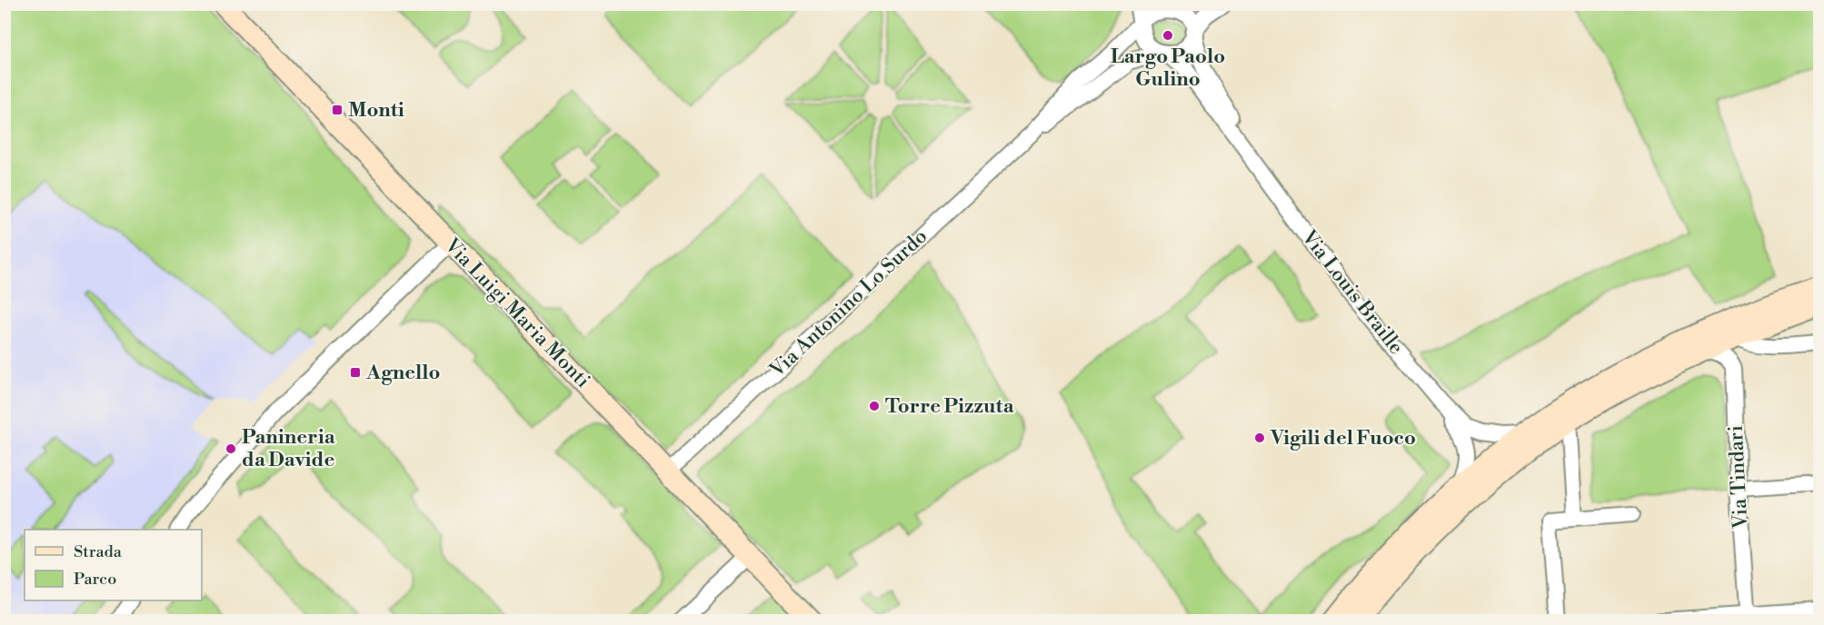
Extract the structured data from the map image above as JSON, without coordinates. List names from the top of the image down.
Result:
{
  "streets": {
    "street": [
      "Via Louis Braille",
      "Via Antonino Lo Surdo",
      "Via Luigi Maria Monti",
      "Via Tindari"
    ]
  },
  "crossings": [
    ["Via Antonino Lo Surdo", "Via Luigi Maria Monti"]
  ],
  "places": {
    "other": [
      "Largo Paolo Gulino",
      "Torre Pizzuta",
      "Vigili del Fuoco",
      "Panineria da Davide"
    ],
    "transit": ["Monti", "Agnello"]
  },
  "legend": ["Strada", "Parco"]
}
